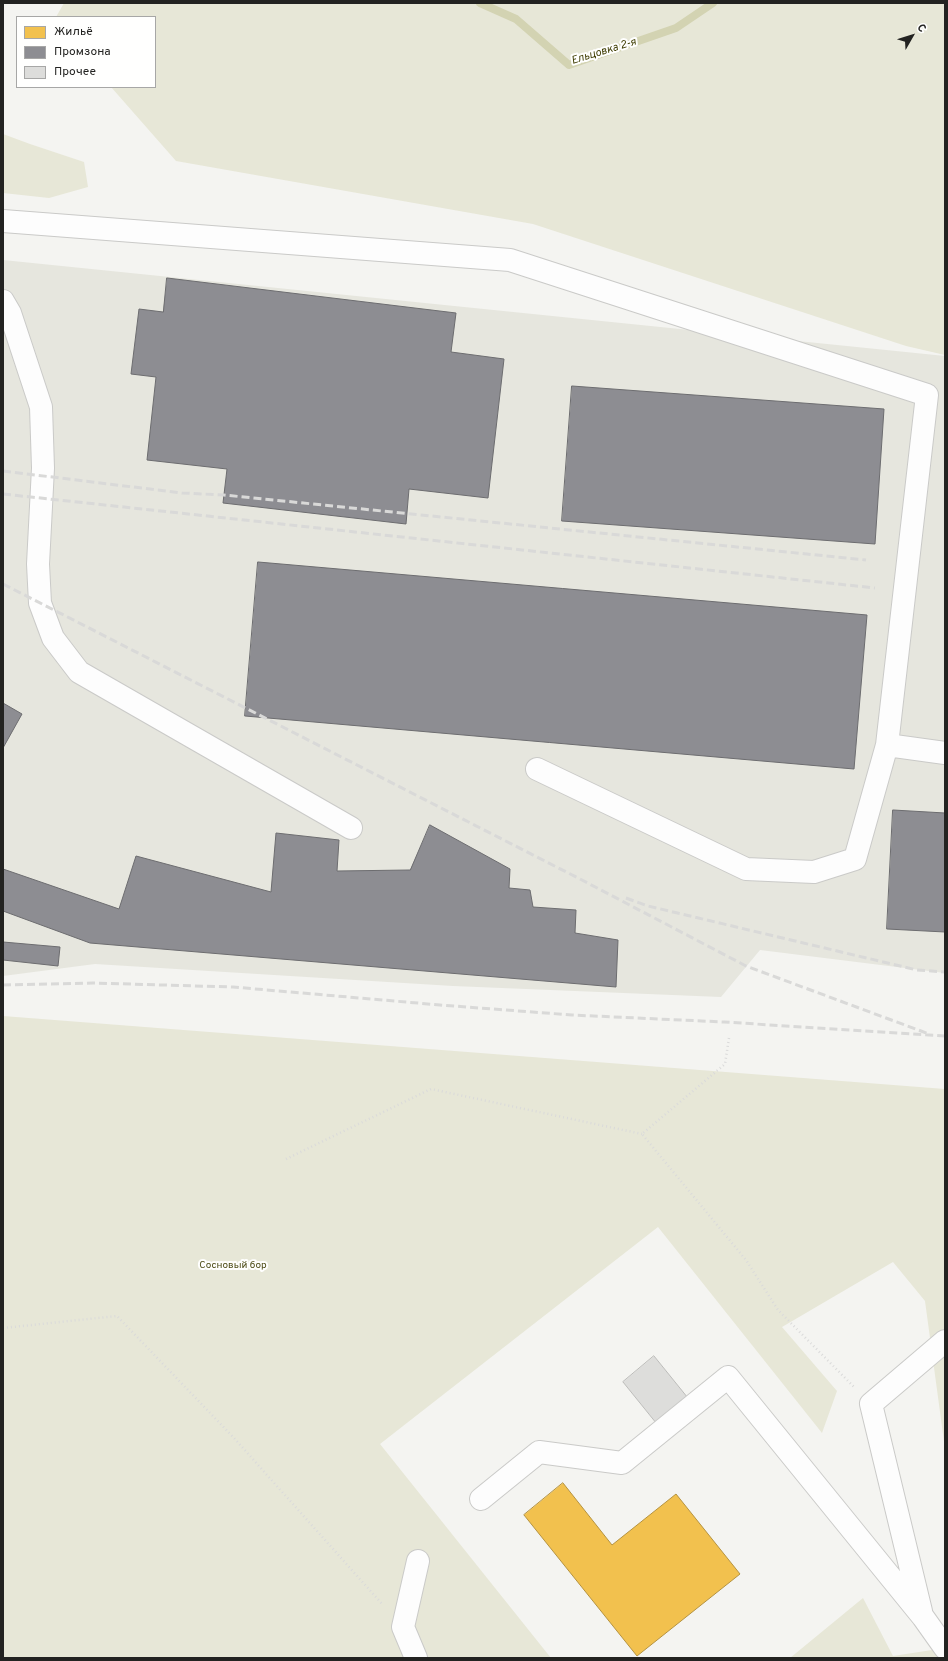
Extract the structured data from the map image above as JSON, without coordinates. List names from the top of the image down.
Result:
{
  "water": ["Ельцовка 2-я"],
  "parks": ["Сосновый бор"],
  "legend": ["Жильё", "Промзона", "Прочее"],
  "north": "top right"
}
